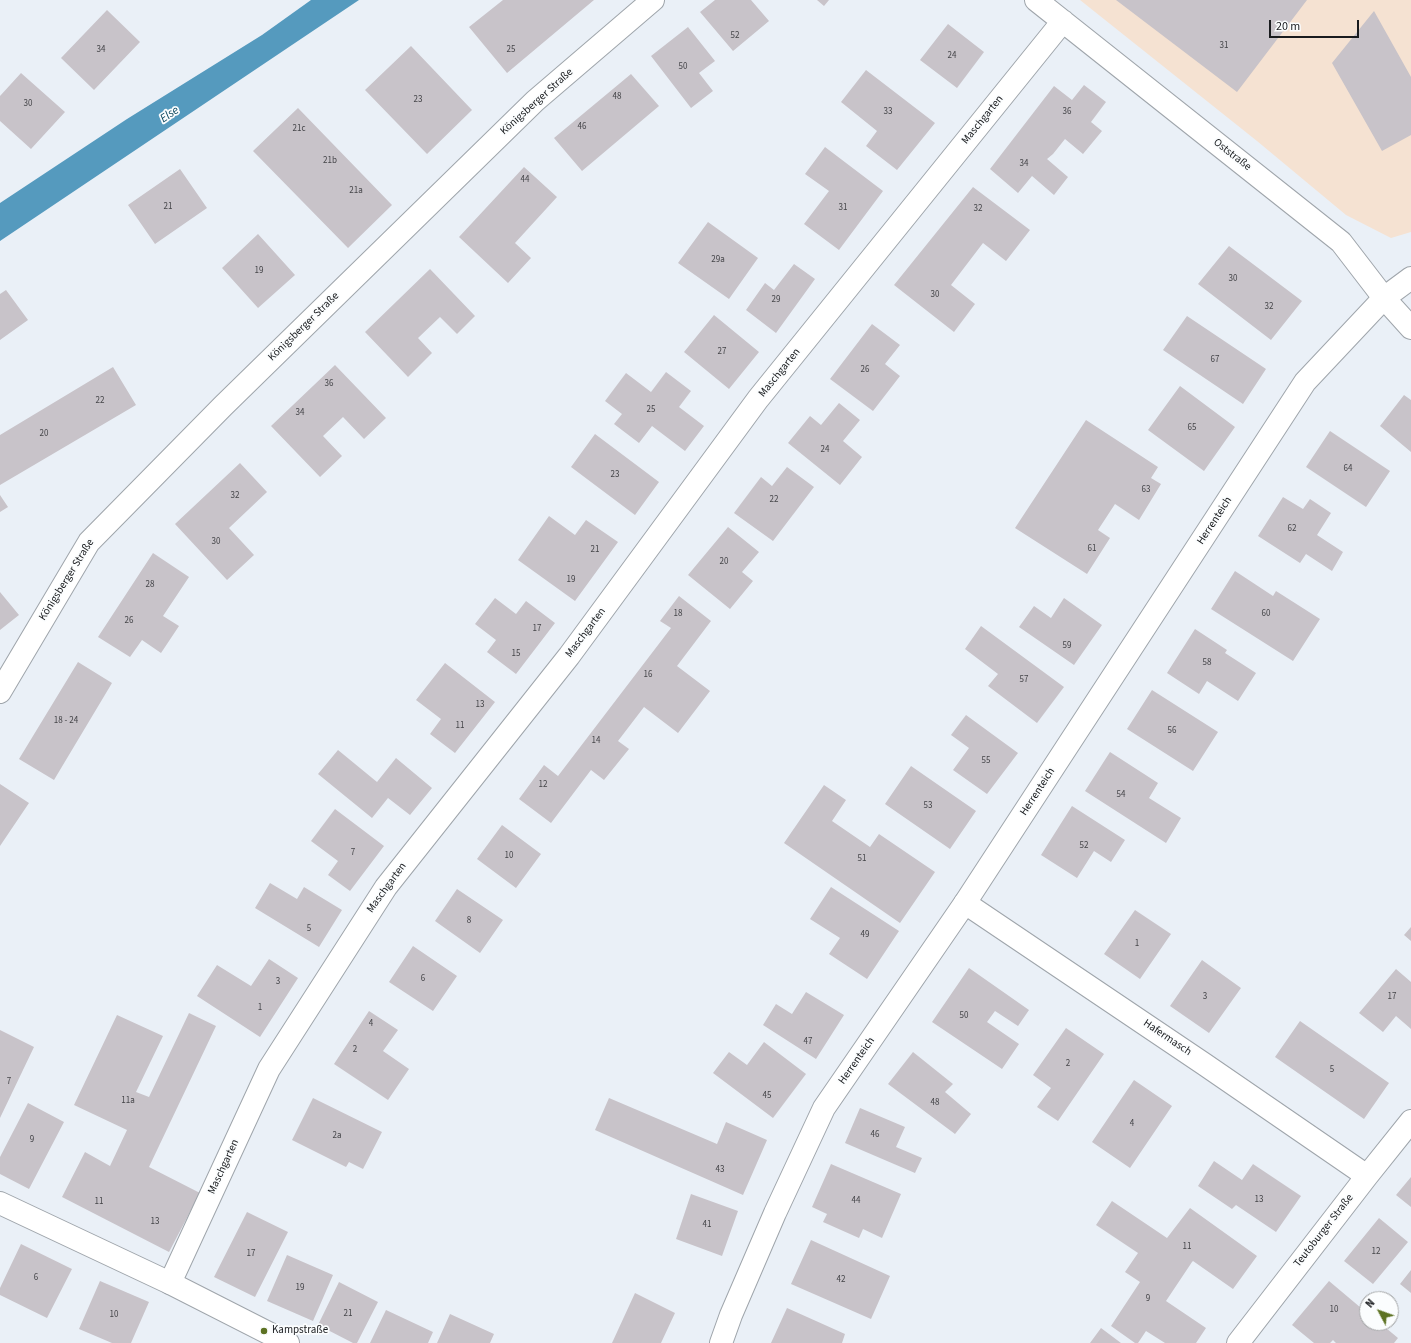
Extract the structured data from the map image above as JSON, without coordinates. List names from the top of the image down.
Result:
{
  "streets": {
    "street": [
      "Königsberger Straße",
      "Maschgarten",
      "Oststraße",
      "Herrenteich",
      "Hafermasch",
      "Teutoburger Straße"
    ]
  },
  "crossings": [
    ["Maschgarten", "Oststraße"],
    ["Oststraße", "Herrenteich"],
    ["Herrenteich", "Hafermasch"],
    ["Hafermasch", "Teutoburger Straße"]
  ],
  "water": ["Else"],
  "places": ["Kampstraße"],
  "house_numbers": [
    "52",
    "31",
    "34",
    "25",
    "24",
    "50",
    "48",
    "23",
    "30",
    "33",
    "36",
    "46",
    "21c",
    "21b",
    "34",
    "44",
    "21a",
    "21",
    "31",
    "32",
    "29a",
    "19",
    "30",
    "30",
    "29",
    "32",
    "27",
    "67",
    "26",
    "36",
    "22",
    "25",
    "34",
    "65",
    "20",
    "24",
    "64",
    "23",
    "63",
    "32",
    "22",
    "62",
    "30",
    "61",
    "21",
    "20",
    "19",
    "28",
    "18",
    "60",
    "26",
    "17",
    "59",
    "15",
    "58",
    "16",
    "57",
    "13",
    "18 - 24",
    "11",
    "56",
    "14",
    "55",
    "12",
    "54",
    "53",
    "52",
    "7",
    "10",
    "51",
    "8",
    "5",
    "49",
    "1",
    "6",
    "3",
    "3",
    "17",
    "1",
    "50",
    "4",
    "47",
    "2",
    "2",
    "5",
    "7",
    "45",
    "11a",
    "48",
    "4",
    "46",
    "2a",
    "9",
    "43",
    "13",
    "44",
    "11",
    "13",
    "41",
    "11",
    "12",
    "17",
    "6",
    "42",
    "19",
    "9",
    "10",
    "21",
    "10"
  ],
  "scale_bar": "20 m",
  "north": "top left"
}
